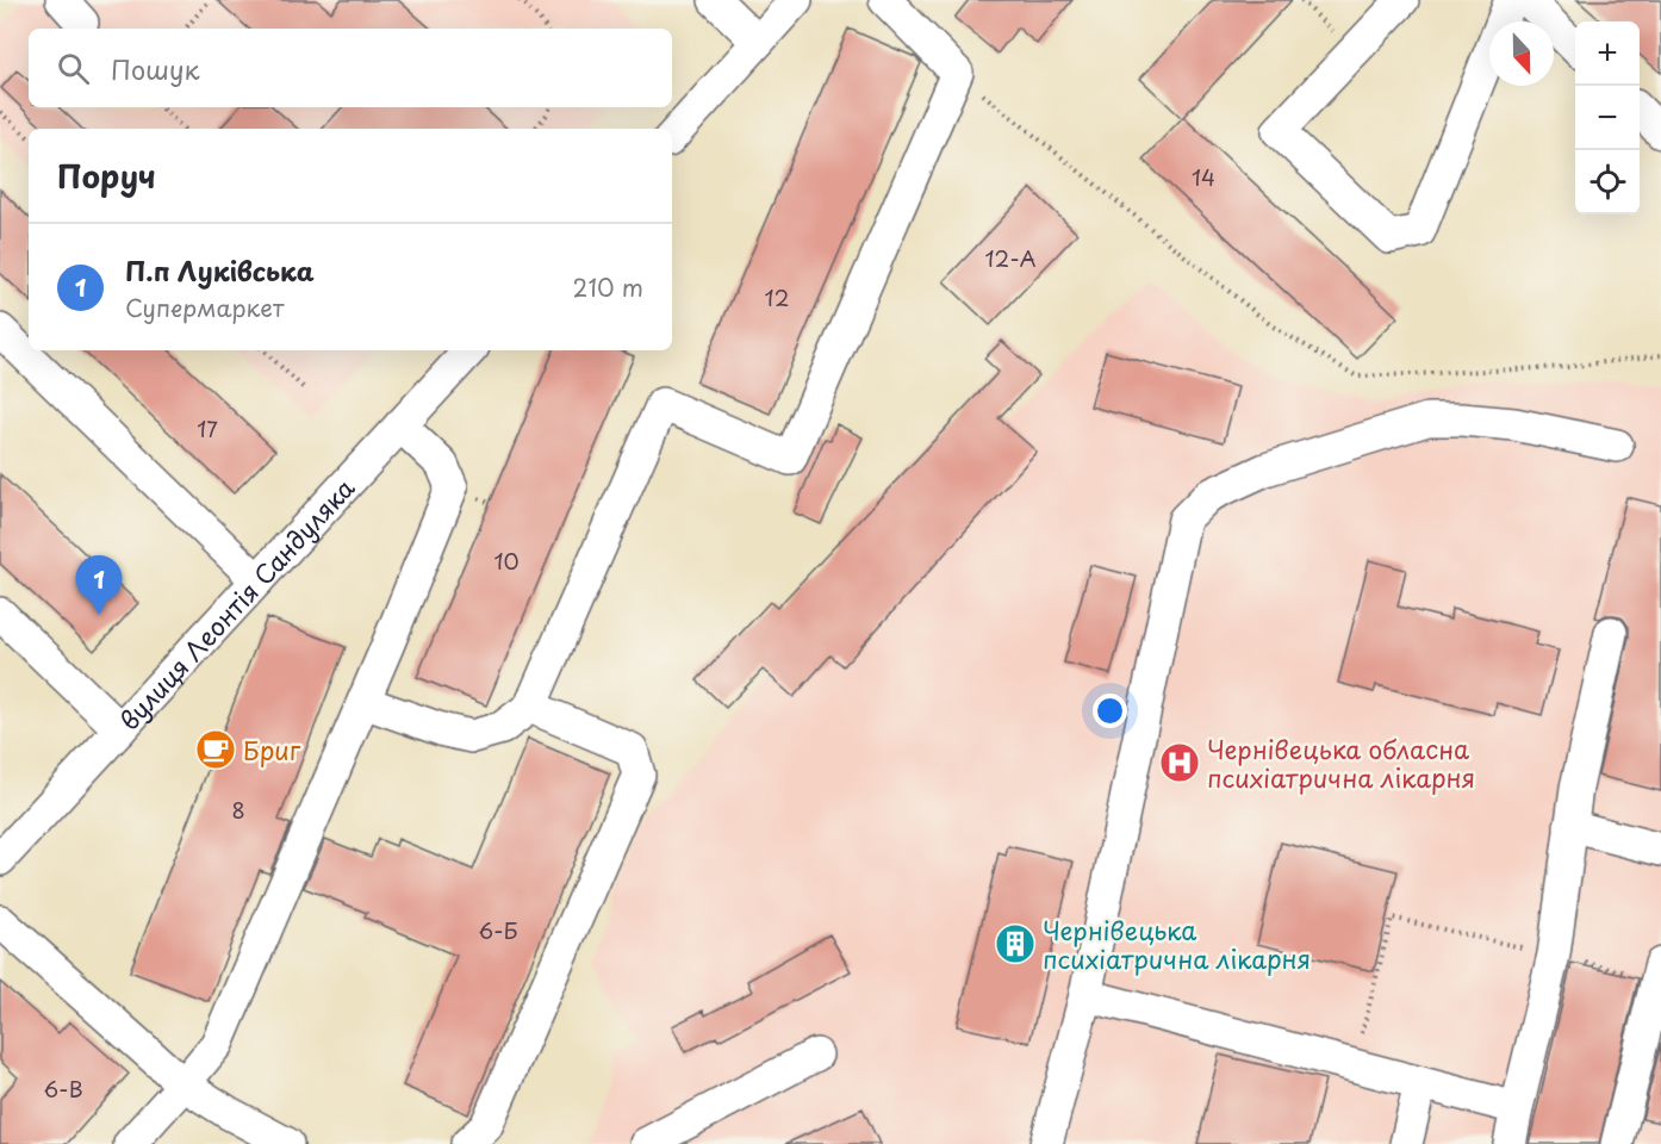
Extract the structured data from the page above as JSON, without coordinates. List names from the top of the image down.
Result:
{
  "streets": {
    "street": ["вулиця Леонтія Сандуляка"]
  },
  "places": {
    "cafe": ["Бриг"],
    "hospital": ["Чернівецька обласна психіатрична лікарня"],
    "building": ["Чернівецька психіатрична лікарня"]
  },
  "house_numbers": [
    "14",
    "12-А",
    "12",
    "17",
    "10",
    "8",
    "6-Б",
    "6-В"
  ],
  "north": "bottom",
  "page": {
    "map_buttons": ["+", "−"],
    "search": "Пошук",
    "heading": "Поруч",
    "list": [
      {
        "mark": "1",
        "name": "П.п Луківська",
        "note": "Супермаркет",
        "value": "210 m"
      }
    ],
    "pins": "1"
  }
}
